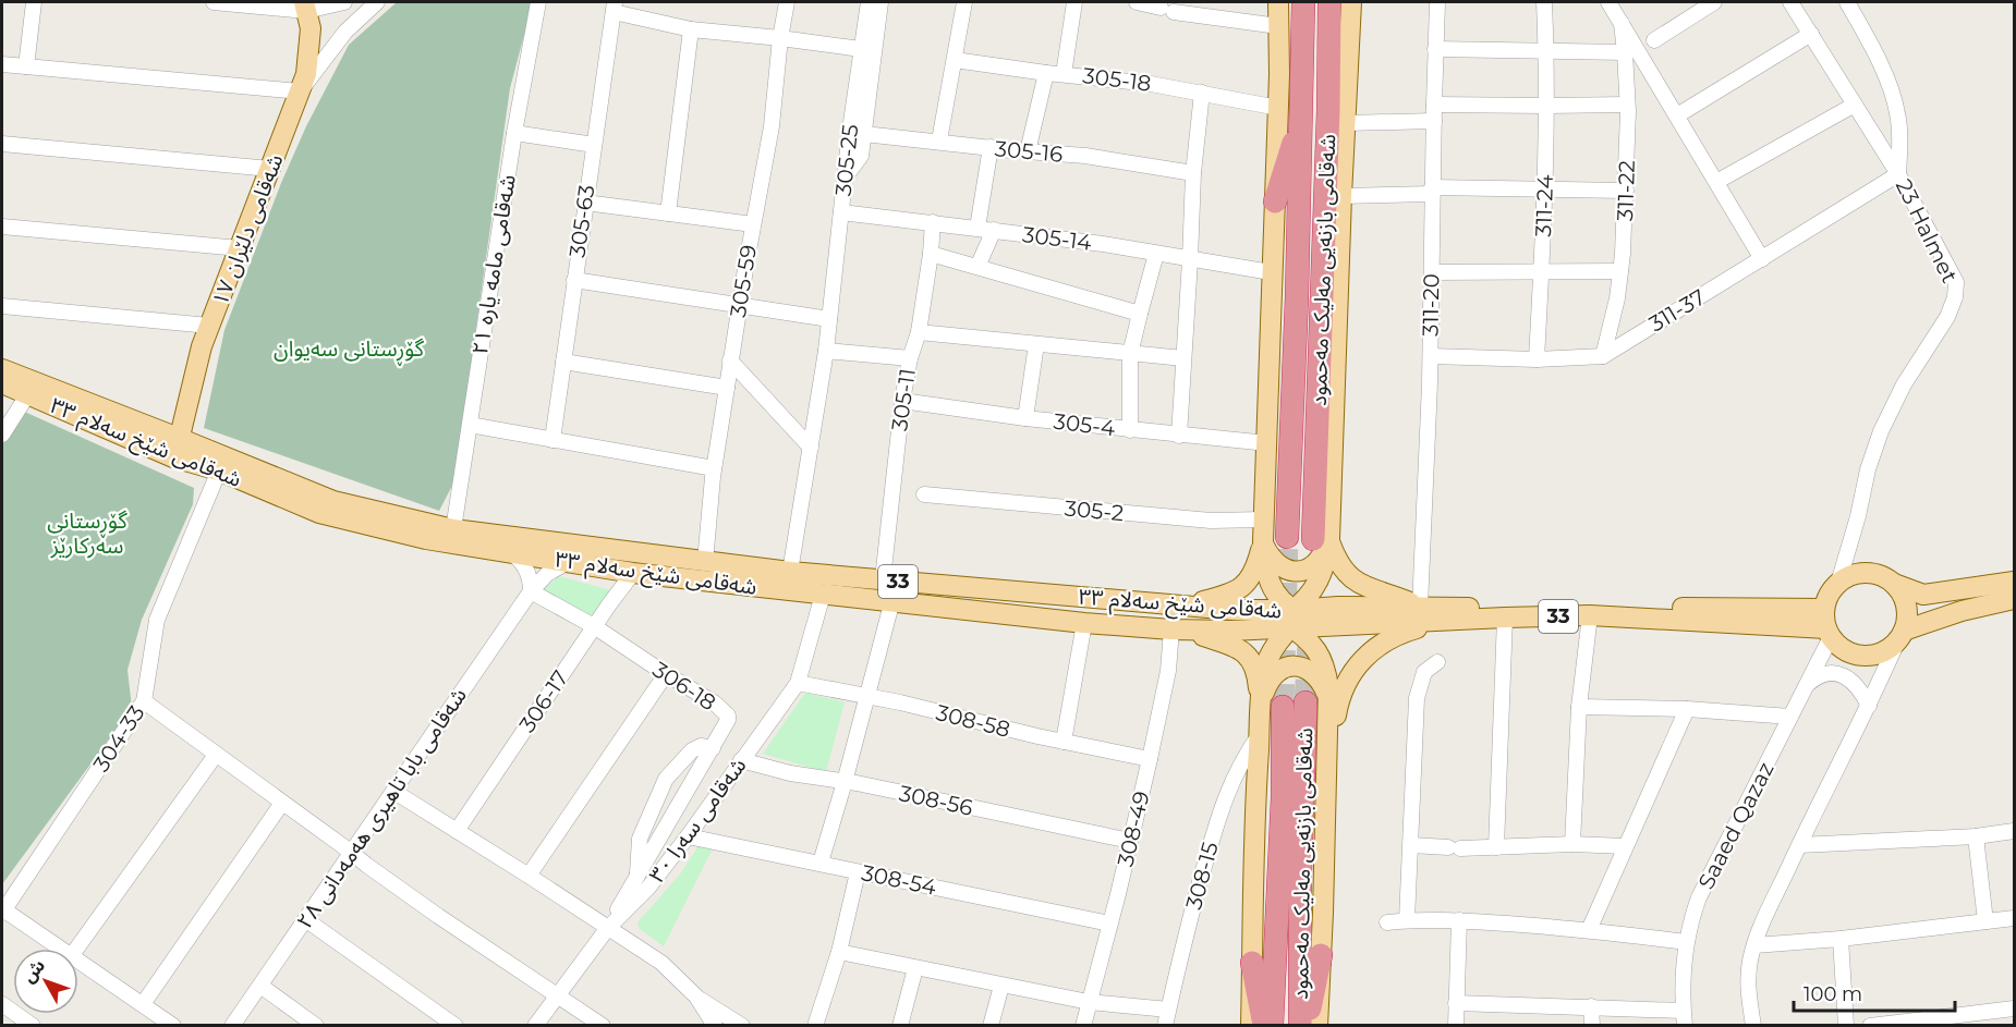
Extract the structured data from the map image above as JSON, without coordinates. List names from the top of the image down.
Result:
{
  "streets": {
    "highway": ["شەقامی بازنەیی مەلیک مەحمود"],
    "main road": ["شەقامی دلێران ١٧", "شەقامی شێخ سەلام ٣٣", "33"],
    "street": [
      "305-18",
      "305-16",
      "305-25",
      "311-22",
      "311-24",
      "305-63",
      "23 Halmet",
      "305-14",
      "شەقامی مامە یارە ٢١",
      "305-59",
      "311-20",
      "311-37",
      "305-11",
      "305-4",
      "305-2",
      "306-18",
      "306-17",
      "308-58",
      "304-33",
      "308-56",
      "شەقامی بابا تاهیری هەمەدانی ٢٨",
      "شەقامی سەرا ٣٠",
      "Saaed Qazaz",
      "308-49",
      "308-15",
      "308-54"
    ]
  },
  "crossings": [
    ["305-18", "شەقامی شێخ سەلام ٣٣"],
    ["305-25", "305-14"],
    ["305-25", "شەقامی شێخ سەلام ٣٣"],
    ["311-22", "311-37"],
    ["311-24", "311-37"],
    ["شەقامی دلێران ١٧", "شەقامی شێخ سەلام ٣٣"],
    ["23 Halmet", "311-37"],
    ["23 Halmet", "شەقامی شێخ سەلام ٣٣"],
    ["23 Halmet", "Saaed Qazaz"],
    ["305-14", "305-11"],
    ["305-14", "شەقامی شێخ سەلام ٣٣"],
    ["شەقامی مامە یارە ٢١", "شەقامی شێخ سەلام ٣٣"],
    ["305-59", "شەقامی شێخ سەلام ٣٣"],
    ["311-20", "311-37"],
    ["311-20", "شەقامی شێخ سەلام ٣٣"],
    ["305-11", "305-4"],
    ["305-11", "شەقامی شێخ سەلام ٣٣"],
    ["305-4", "شەقامی شێخ سەلام ٣٣"],
    ["شەقامی شێخ سەلام ٣٣", "305-2"],
    ["شەقامی شێخ سەلام ٣٣", "306-17"],
    ["شەقامی شێخ سەلام ٣٣", "304-33"],
    ["شەقامی شێخ سەلام ٣٣", "شەقامی بابا تاهیری هەمەدانی ٢٨"],
    ["شەقامی شێخ سەلام ٣٣", "شەقامی سەرا ٣٠"],
    ["شەقامی شێخ سەلام ٣٣", "Saaed Qazaz"],
    ["شەقامی شێخ سەلام ٣٣", "308-49"],
    ["306-18", "306-17"],
    ["306-18", "شەقامی بابا تاهیری هەمەدانی ٢٨"],
    ["306-18", "شەقامی سەرا ٣٠"],
    ["308-58", "شەقامی سەرا ٣٠"],
    ["308-58", "308-49"],
    ["308-56", "شەقامی سەرا ٣٠"],
    ["308-56", "308-49"],
    ["شەقامی سەرا ٣٠", "308-54"],
    ["308-49", "308-54"]
  ],
  "parks": ["گۆڕستانی سەیوان", "گۆڕستانی سەرکارێز"],
  "scale_bar": "100 m",
  "north": "top left"
}
